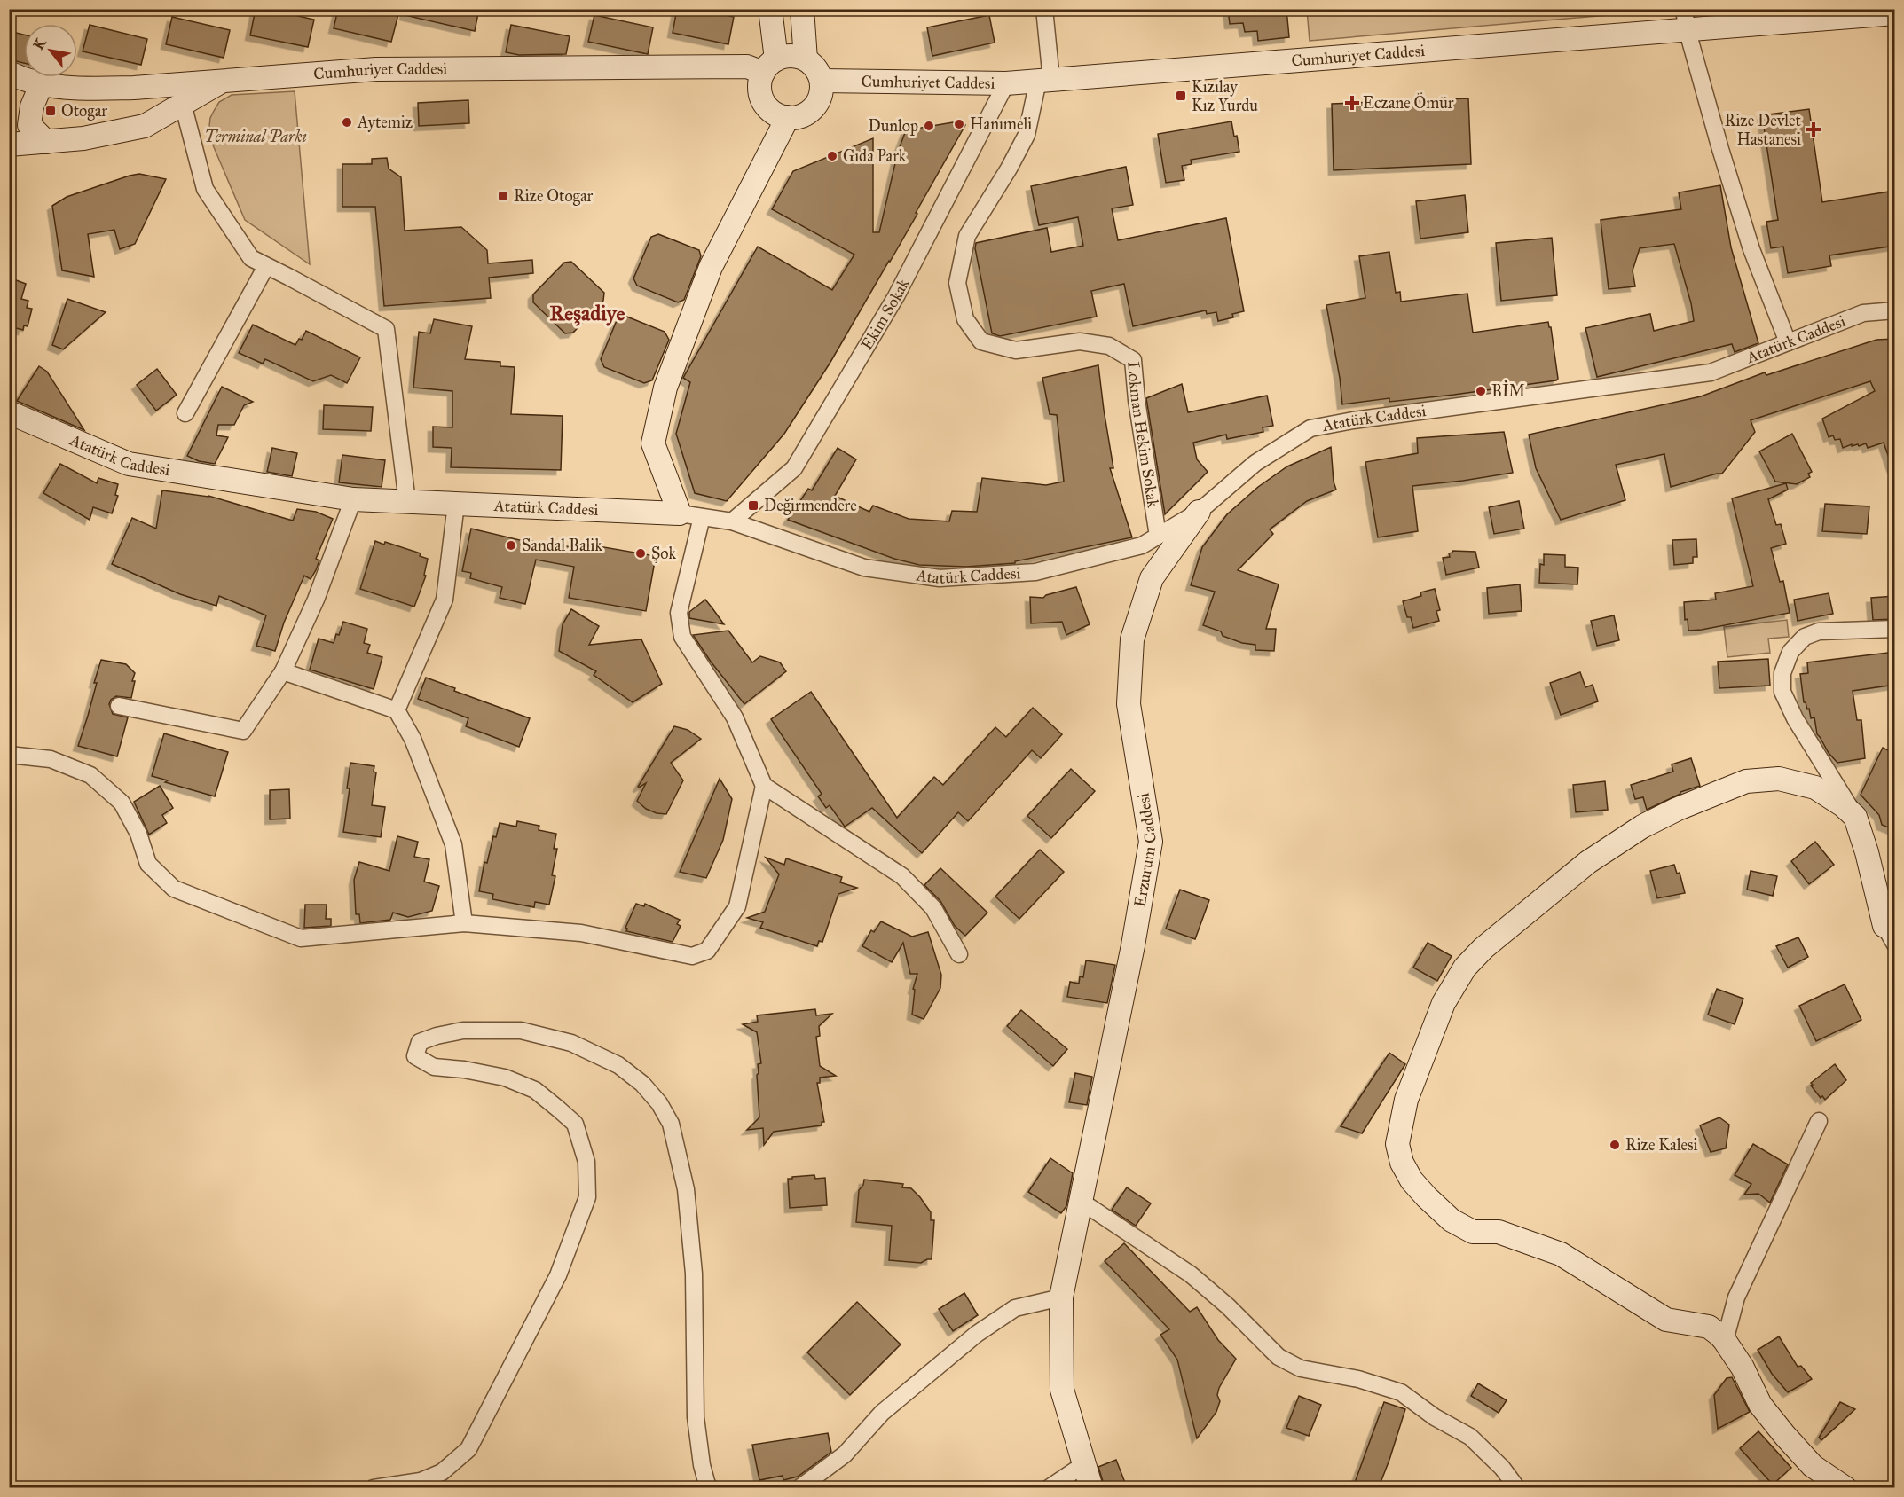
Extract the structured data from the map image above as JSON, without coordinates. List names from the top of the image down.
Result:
{
  "streets": {
    "street": [
      "Cumhuriyet Caddesi",
      "Ekim Sokak",
      "Atatürk Caddesi",
      "Lokman Hekim Sokak",
      "Erzurum Caddesi"
    ]
  },
  "crossings": [
    ["Cumhuriyet Caddesi", "Ekim Sokak"],
    ["Cumhuriyet Caddesi", "Lokman Hekim Sokak"],
    ["Ekim Sokak", "Atatürk Caddesi"],
    ["Atatürk Caddesi", "Lokman Hekim Sokak"],
    ["Atatürk Caddesi", "Erzurum Caddesi"]
  ],
  "districts": ["Reşadiye"],
  "parks": ["Terminal Parkı"],
  "places": {
    "transit": [
      "Kızılay Kız Yurdu",
      "Otogar",
      "Rize Otogar",
      "Değirmendere"
    ],
    "health": ["Eczane Ömür", "Rize Devlet Hastanesi"],
    "other": [
      "Aytemiz",
      "Hanımeli",
      "Dunlop",
      "Gıda Park",
      "BİM",
      "Sandal Balik",
      "Şok",
      "Rize Kalesi"
    ]
  },
  "north": "top left"
}
